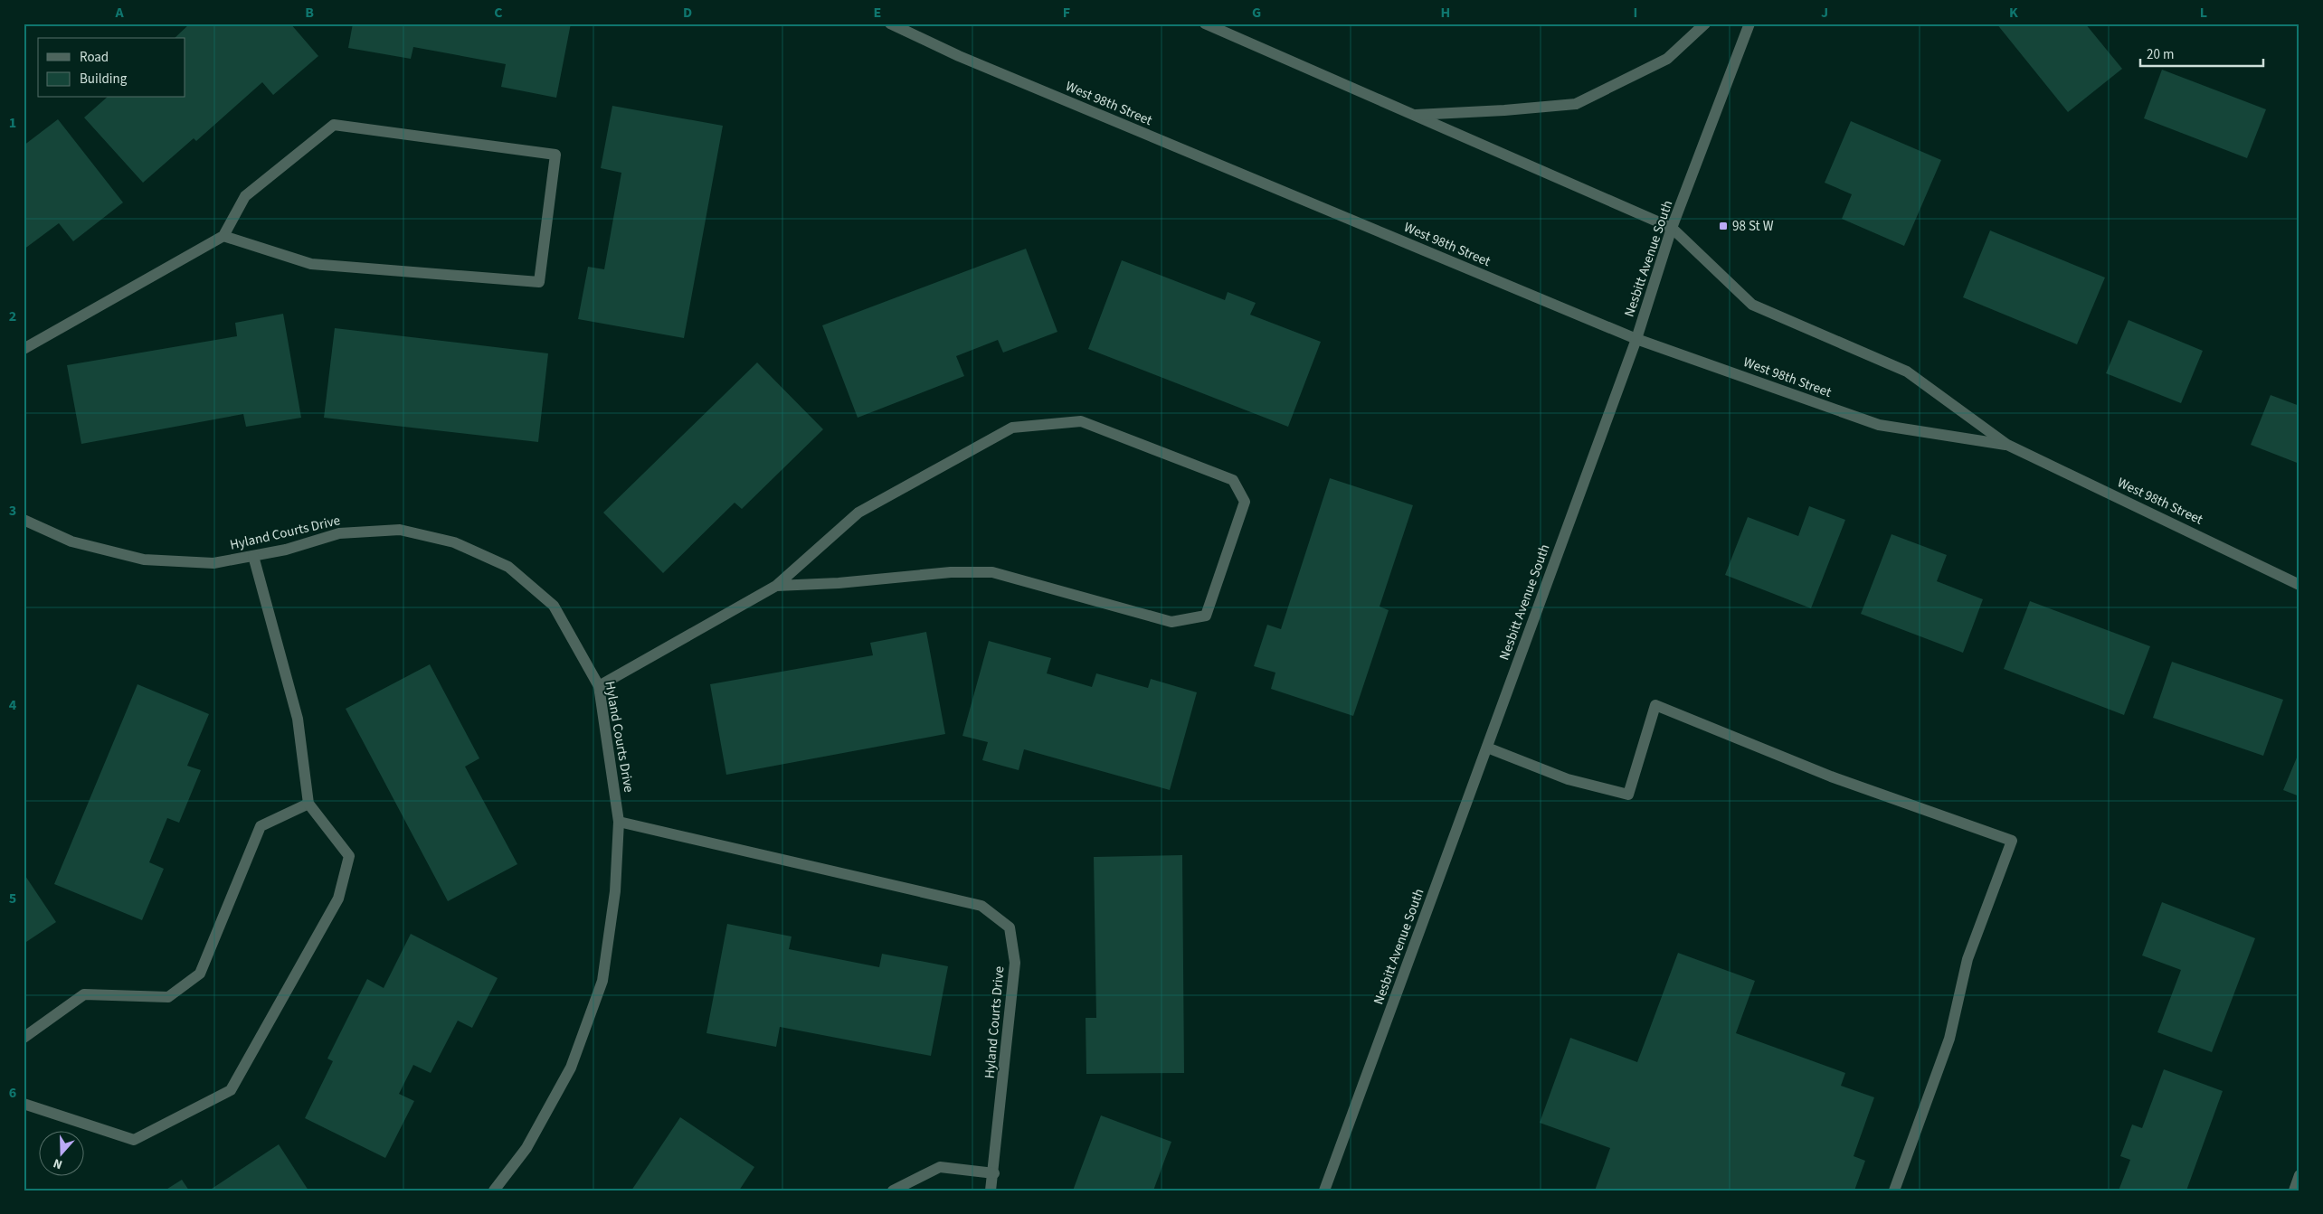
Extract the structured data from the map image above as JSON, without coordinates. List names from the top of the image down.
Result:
{
  "streets": {
    "street": ["West 98th Street", "Nesbitt Avenue South", "Hyland Courts Drive"]
  },
  "crossings": [
    ["West 98th Street", "Nesbitt Avenue South"]
  ],
  "places": {
    "transit": ["98 St W"]
  },
  "legend": ["Road", "Building"],
  "scale_bar": "20 m",
  "north": "bottom",
  "grid": {
    "columns": [
      "A",
      "B",
      "C",
      "D",
      "E",
      "F",
      "G",
      "H",
      "I",
      "J",
      "K",
      "L"
    ],
    "rows": [
      "1",
      "2",
      "3",
      "4",
      "5",
      "6"
    ]
  }
}
